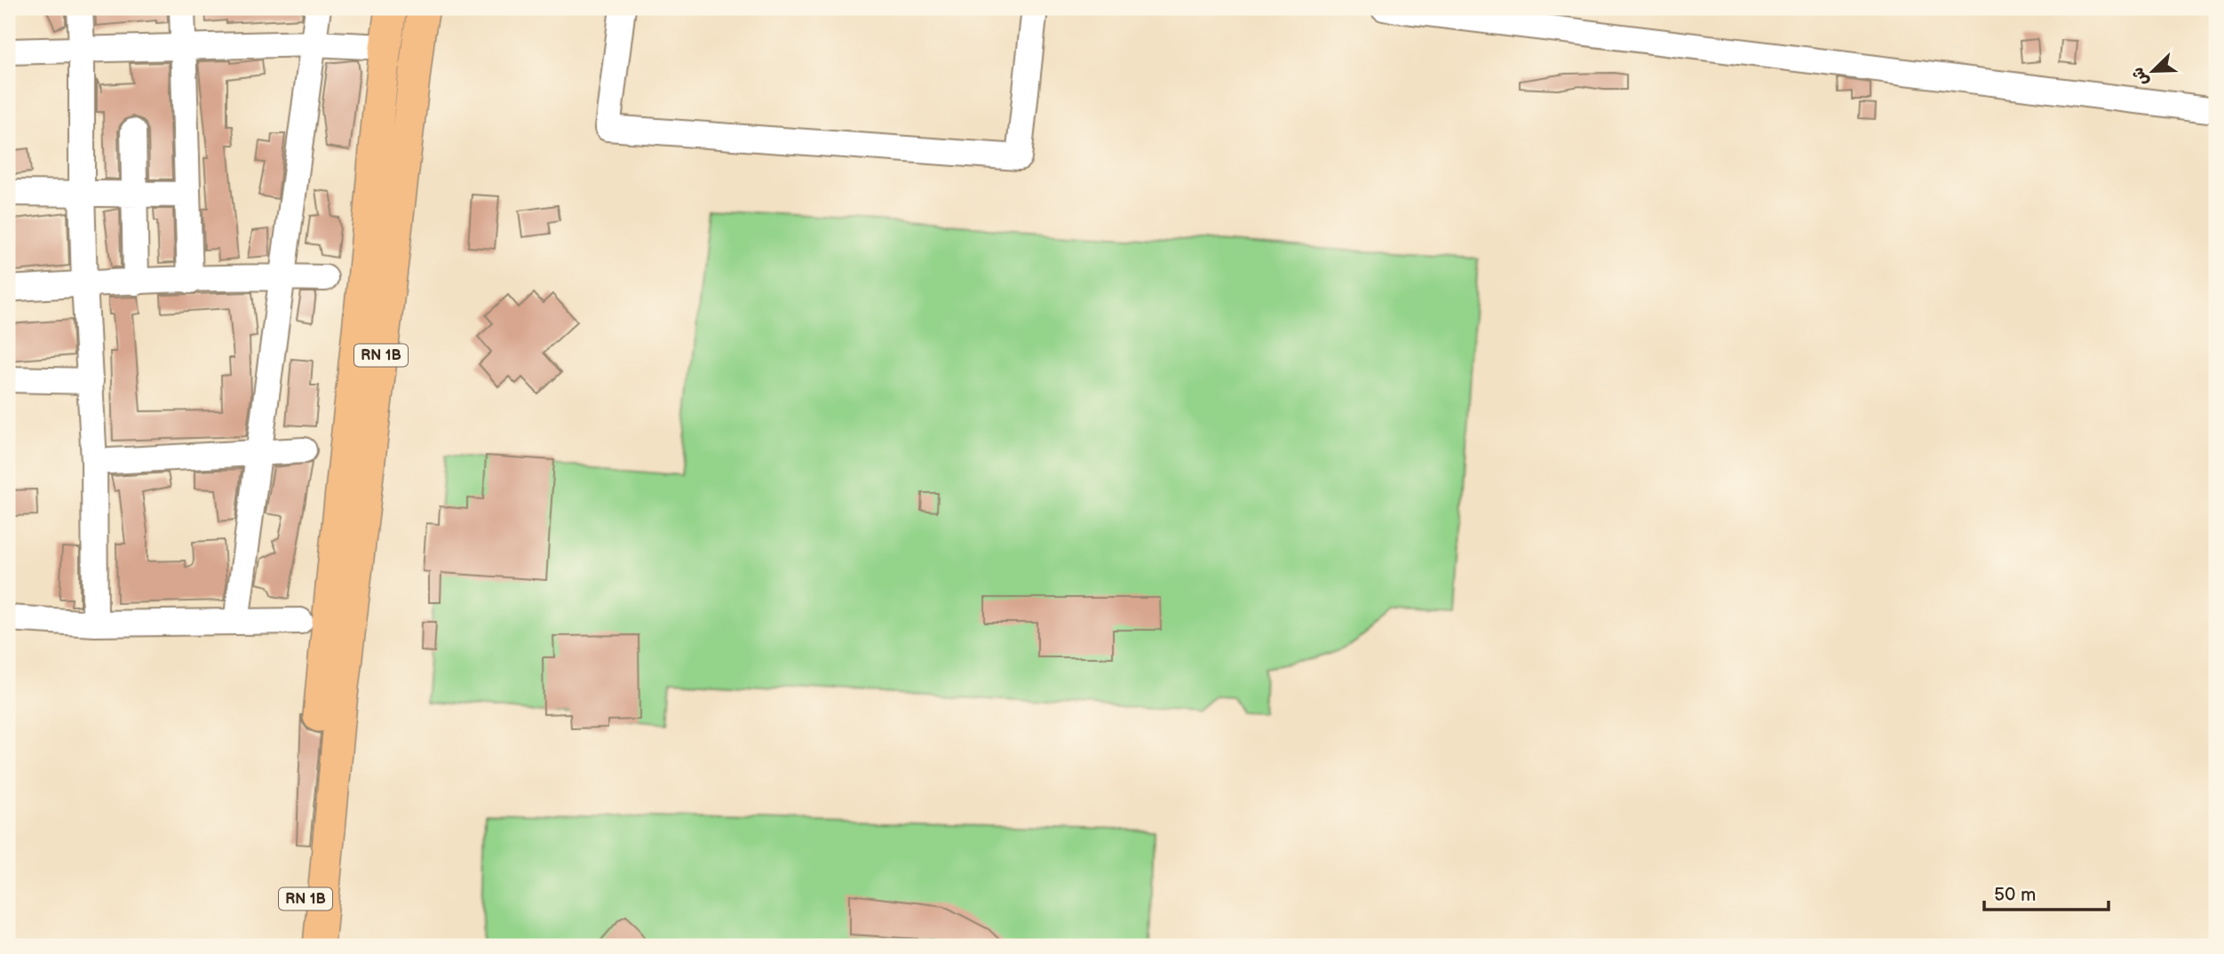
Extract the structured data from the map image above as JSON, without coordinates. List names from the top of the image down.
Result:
{
  "streets": {
    "main road": ["RN 1B"]
  },
  "scale_bar": "50 m",
  "north": "bottom left"
}
